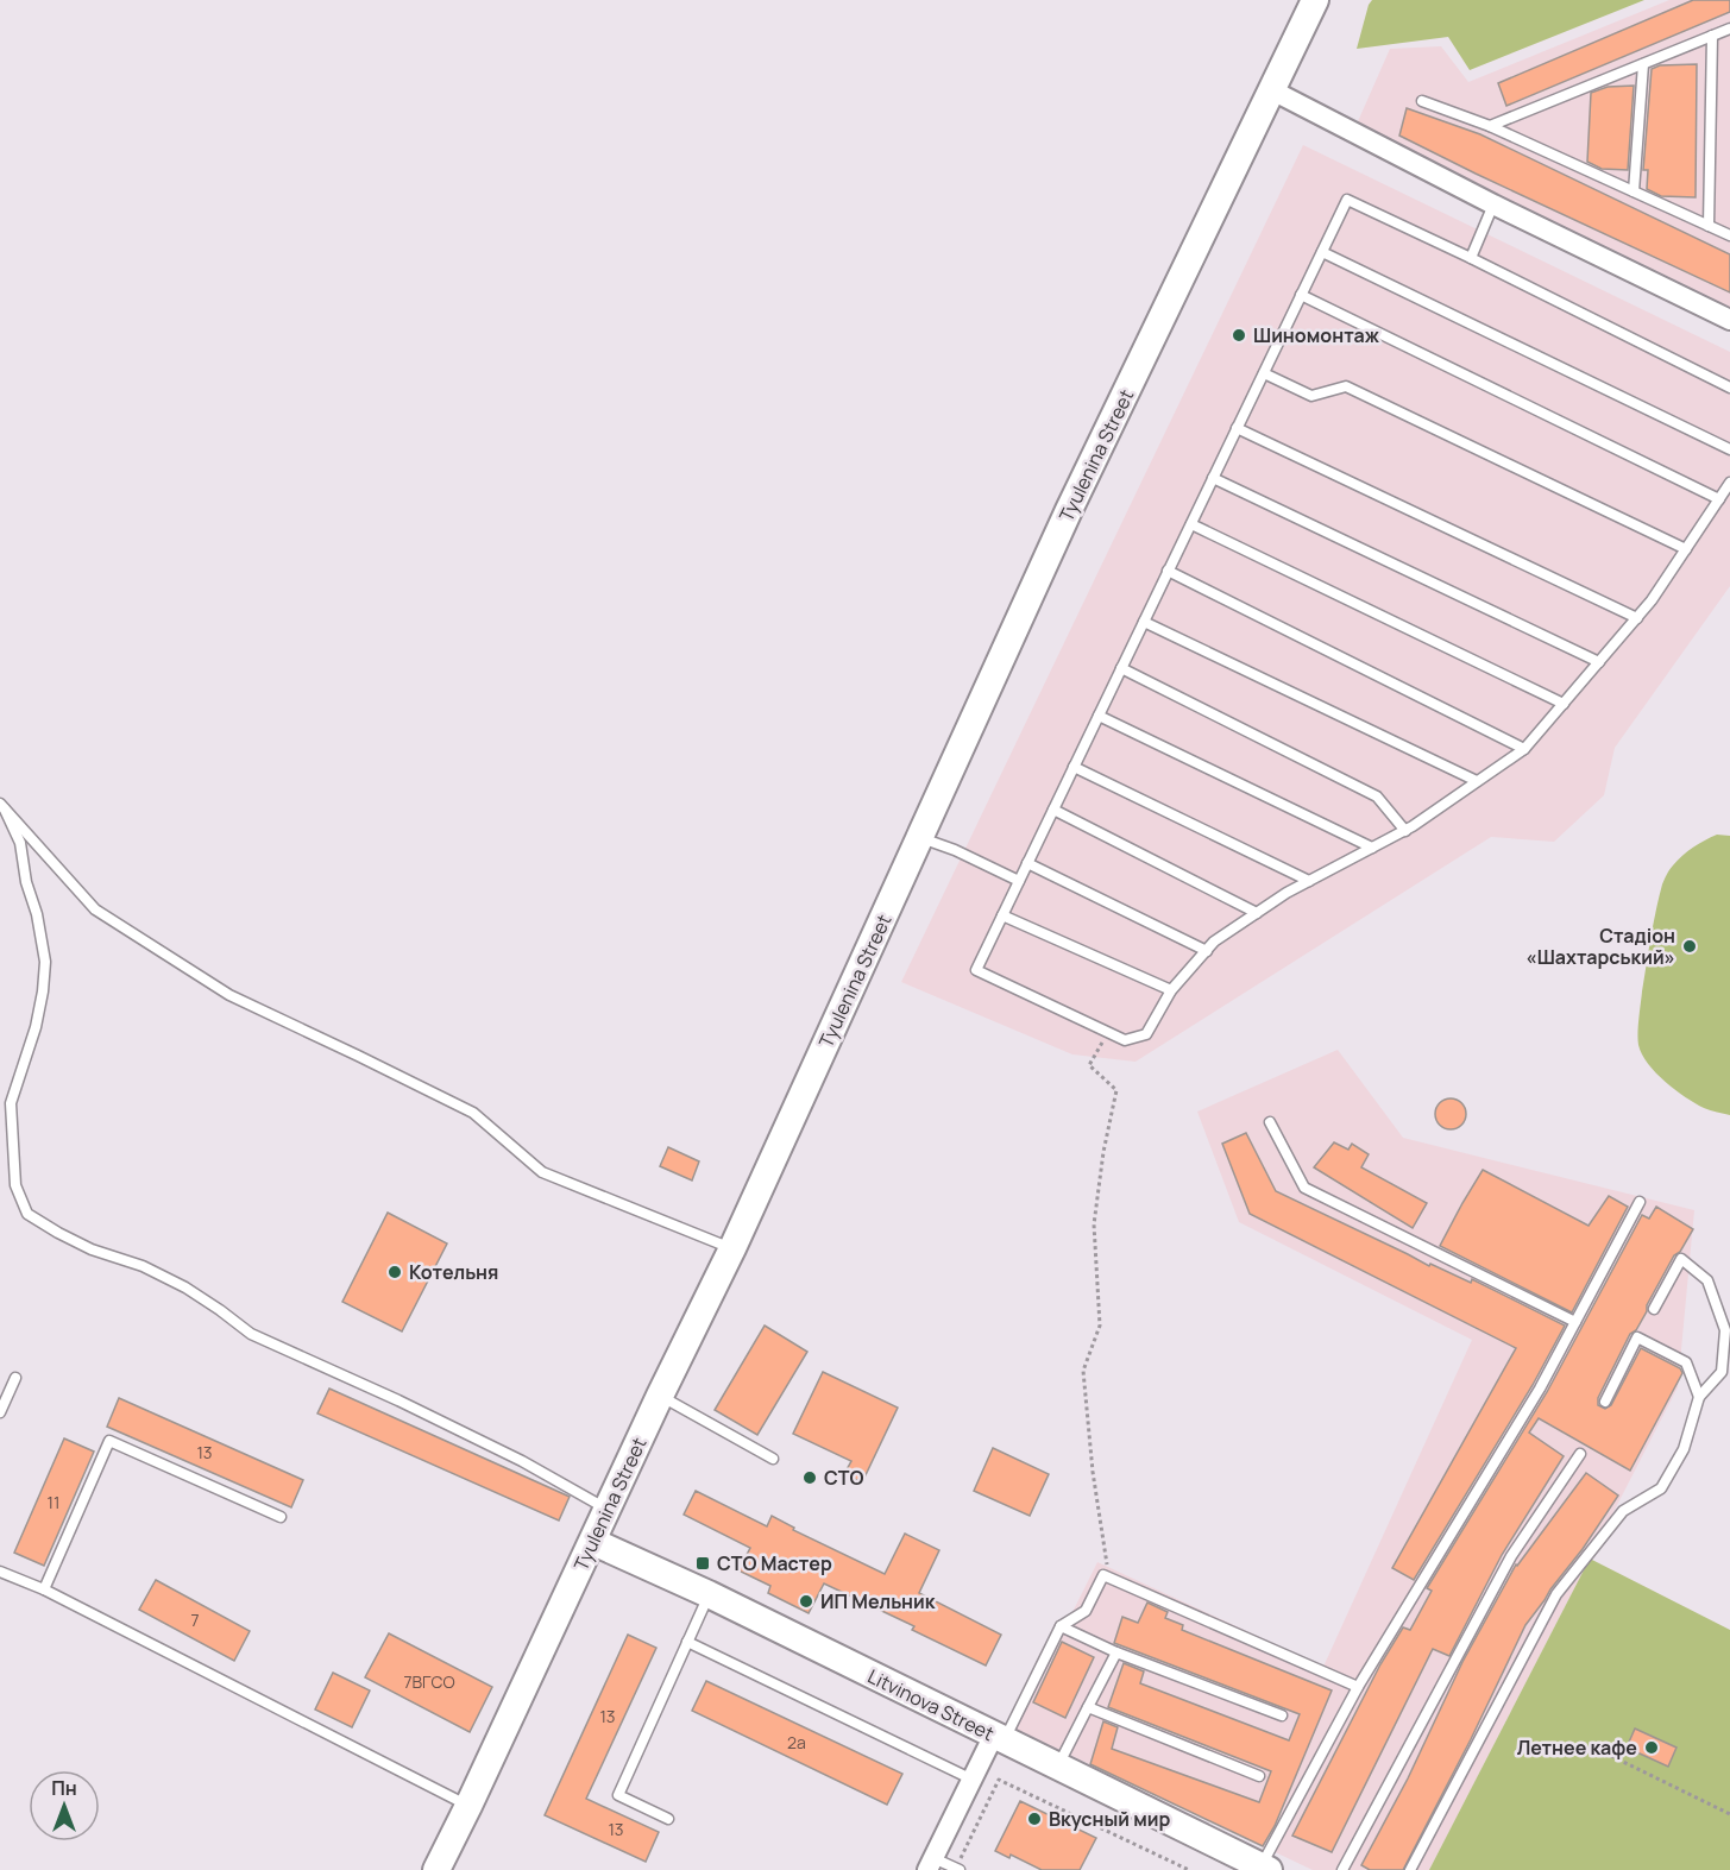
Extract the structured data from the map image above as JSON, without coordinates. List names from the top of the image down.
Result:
{
  "streets": {
    "street": ["Tyulenina Street", "Litvinova Street"]
  },
  "crossings": [
    ["Tyulenina Street", "Litvinova Street"]
  ],
  "places": {
    "other": [
      "Шиномонтаж",
      "Стадіон «Шахтарський»",
      "Котельня",
      "СТО",
      "ИП Мельник",
      "Летнее кафе",
      "Вкусный мир"
    ],
    "transit": ["СТО Мастер"]
  },
  "house_numbers": [
    "13",
    "11",
    "7",
    "7ВГСО",
    "13",
    "2а",
    "13"
  ],
  "north": "top"
}
